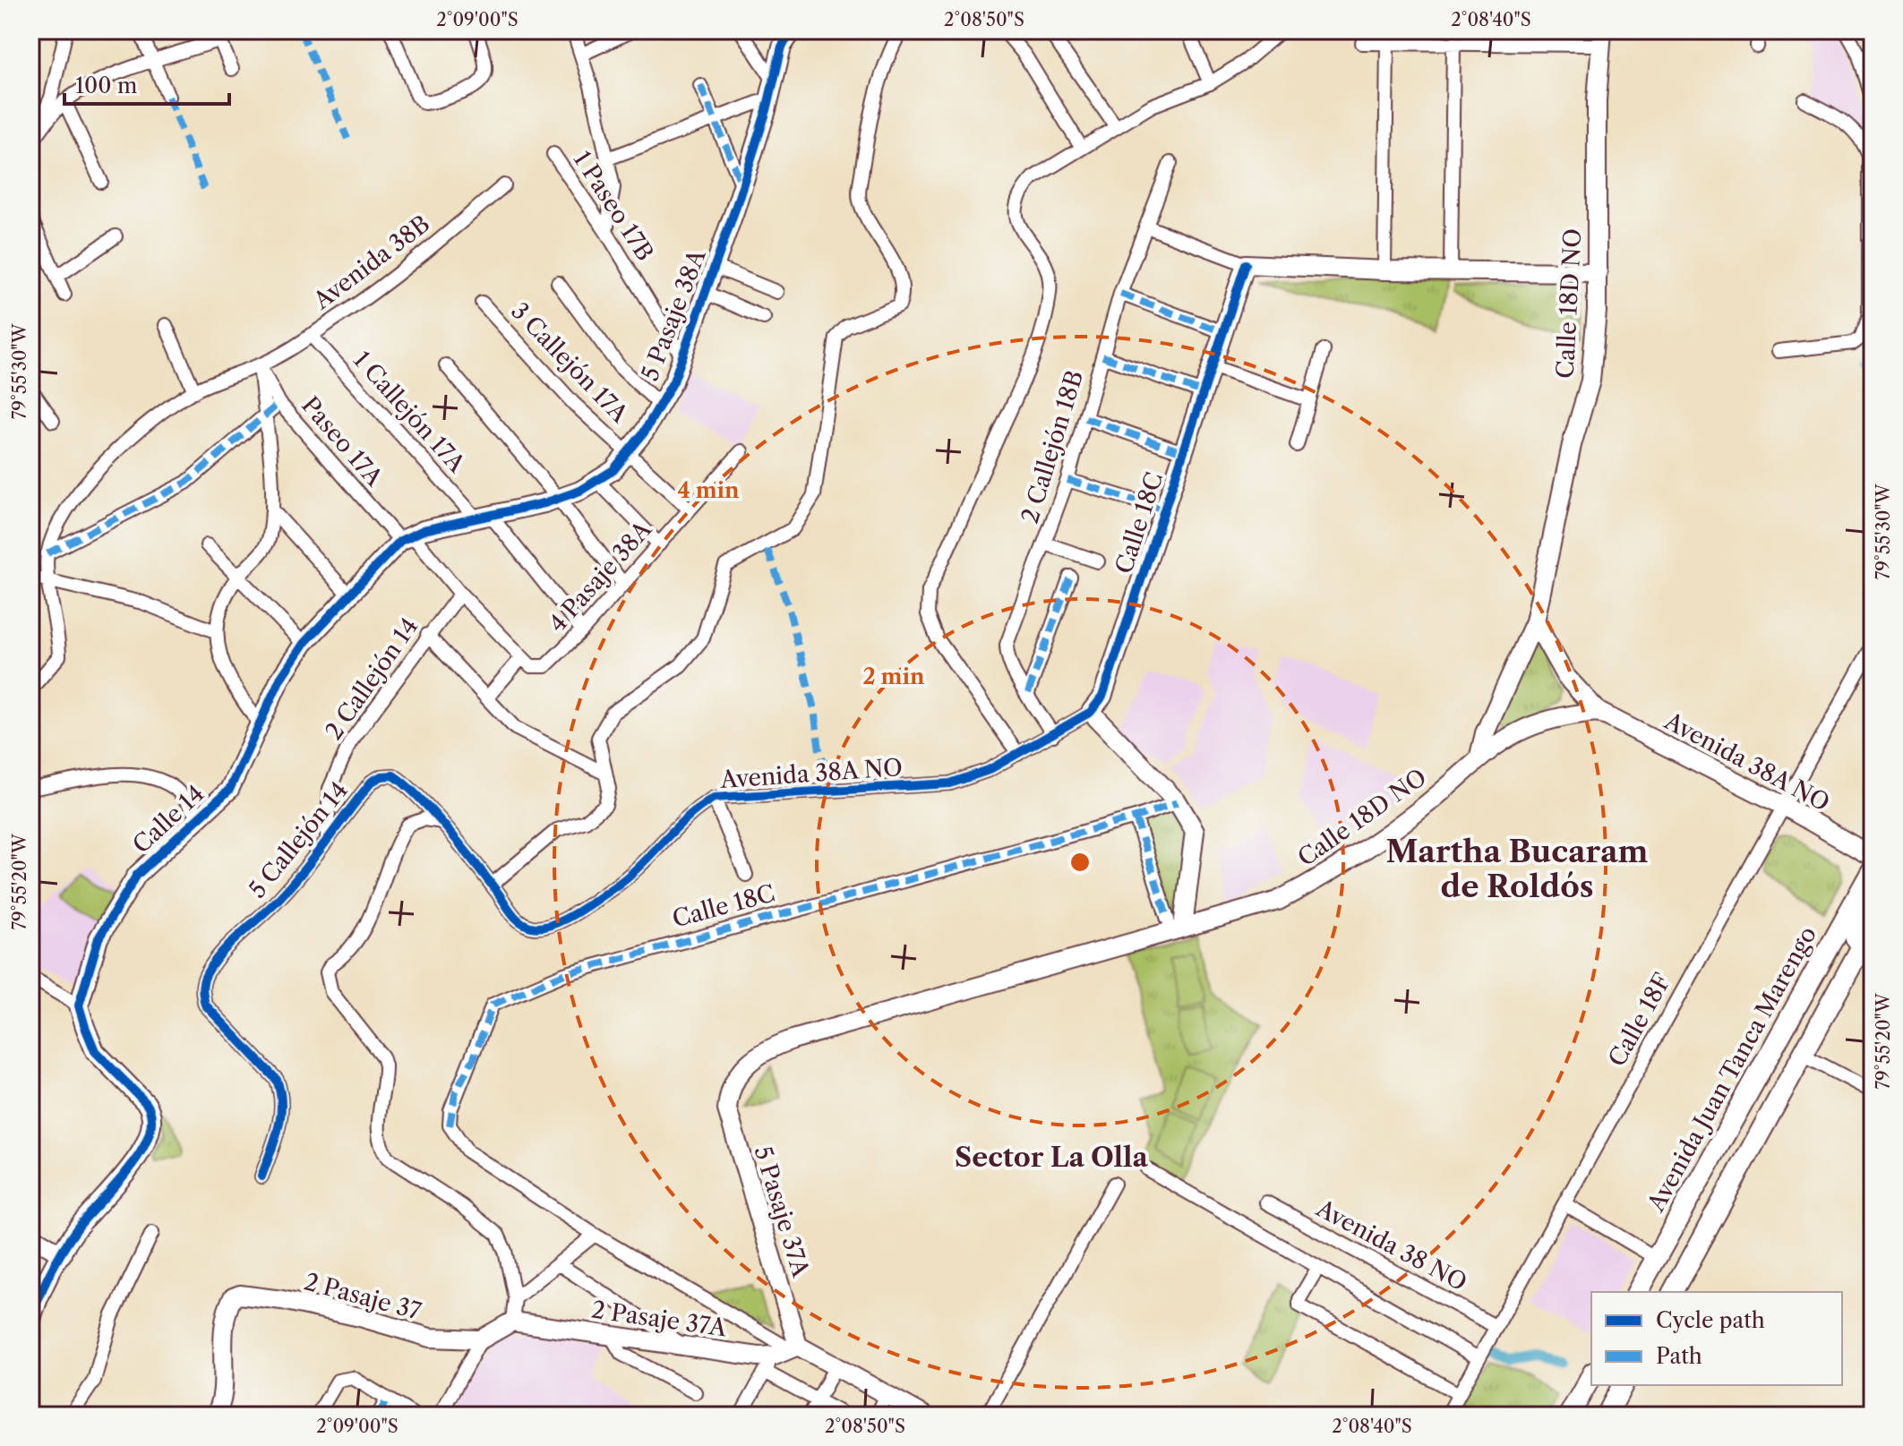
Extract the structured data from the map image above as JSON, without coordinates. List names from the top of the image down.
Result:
{
  "streets": {
    "main road": ["Avenida Juan Tanca Marengo"],
    "street": [
      "1 Paseo 17B",
      "Avenida 38B",
      "Calle 18D NO",
      "5 Pasaje 38A",
      "3 Callejón 17A",
      "1 Callejón 17A",
      "Paseo 17A",
      "2 Callejón 18B",
      "Calle 18C",
      "4 Pasaje 38A",
      "2 Callejón 14",
      "Avenida 38A NO",
      "Calle 14",
      "5 Callejón 14",
      "Calle 18F",
      "5 Pasaje 37A",
      "Avenida 38 NO",
      "2 Pasaje 37",
      "2 Pasaje 37A"
    ]
  },
  "crossings": [
    ["1 Paseo 17B", "5 Pasaje 38A"],
    ["Avenida 38B", "1 Callejón 17A"],
    ["Avenida 38B", "Paseo 17A"],
    ["Calle 18D NO", "Avenida 38A NO"],
    ["Calle 18D NO", "5 Pasaje 37A"],
    ["5 Pasaje 38A", "3 Callejón 17A"],
    ["5 Pasaje 38A", "1 Callejón 17A"],
    ["5 Pasaje 38A", "Paseo 17A"],
    ["5 Pasaje 38A", "Calle 14"],
    ["3 Callejón 17A", "4 Pasaje 38A"],
    ["1 Callejón 17A", "4 Pasaje 38A"],
    ["Paseo 17A", "4 Pasaje 38A"],
    ["Paseo 17A", "2 Callejón 14"],
    ["Paseo 17A", "Calle 14"],
    ["2 Callejón 18B", "Calle 18C"],
    ["Calle 18C", "Avenida 38A NO"],
    ["2 Callejón 14", "5 Callejón 14"],
    ["Avenida 38A NO", "5 Callejón 14"],
    ["Avenida 38A NO", "Calle 18F"],
    ["Calle 18F", "Avenida 38 NO"],
    ["5 Pasaje 37A", "2 Pasaje 37A"]
  ],
  "districts": ["Martha Bucaram de Roldós", "Sector La Olla"],
  "legend": ["Cycle path", "Path"],
  "scale_bar": "100 m",
  "coordinates": [
    "2°09'00\"S",
    "2°08'50\"S",
    "2°08'40\"S",
    "79°55'30\"W",
    "79°55'20\"W"
  ],
  "rings": ["4 min", "2 min"]
}
